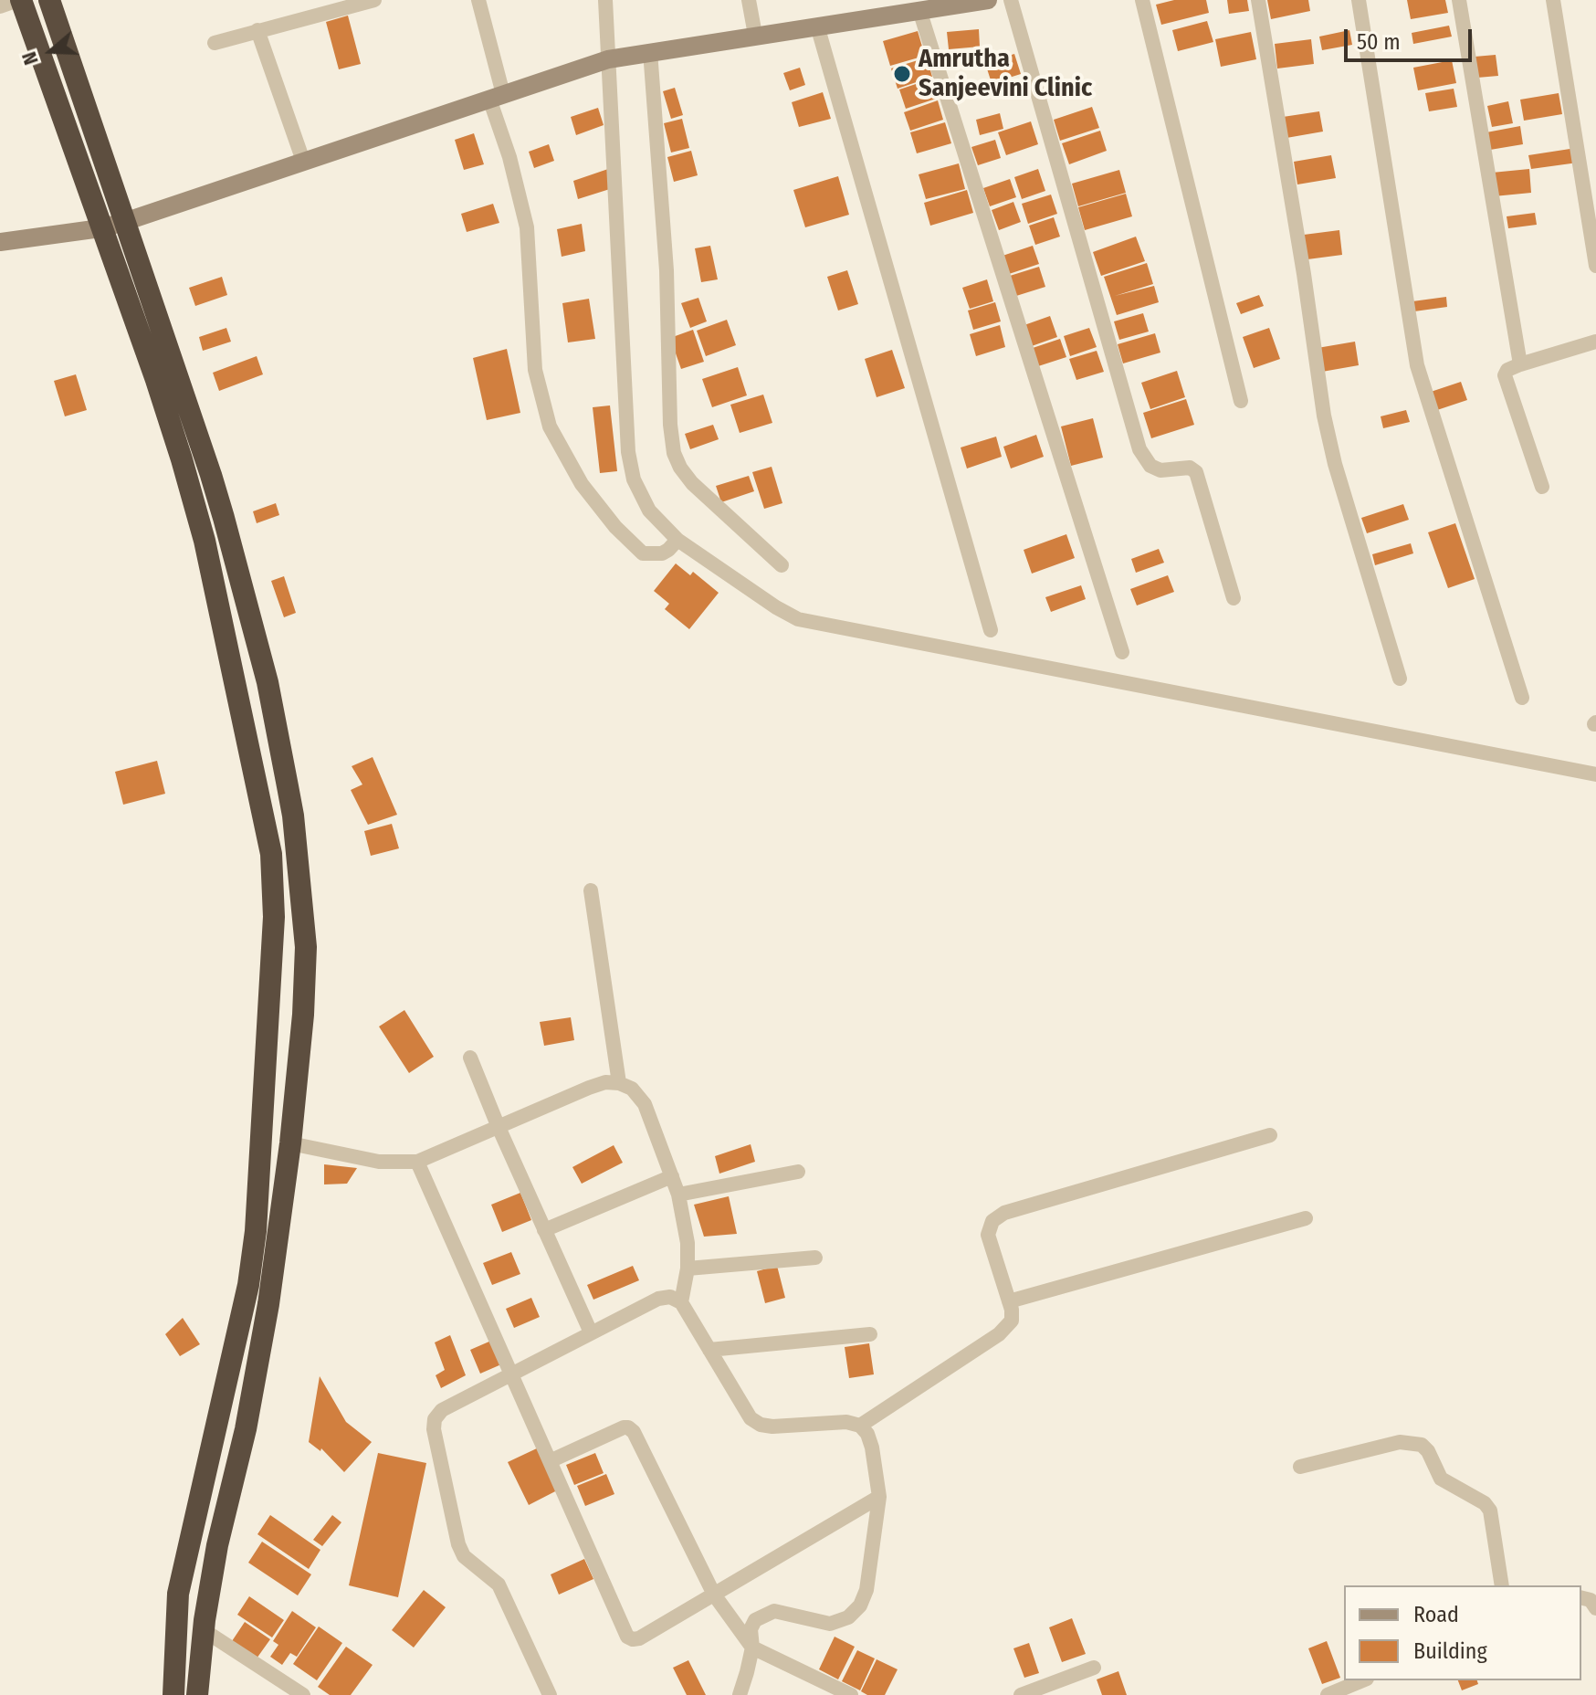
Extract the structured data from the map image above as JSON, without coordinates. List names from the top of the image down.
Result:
{
  "places": ["Amrutha Sanjeevini Clinic"],
  "legend": ["Road", "Building"],
  "scale_bar": "50 m",
  "north": "left"
}
